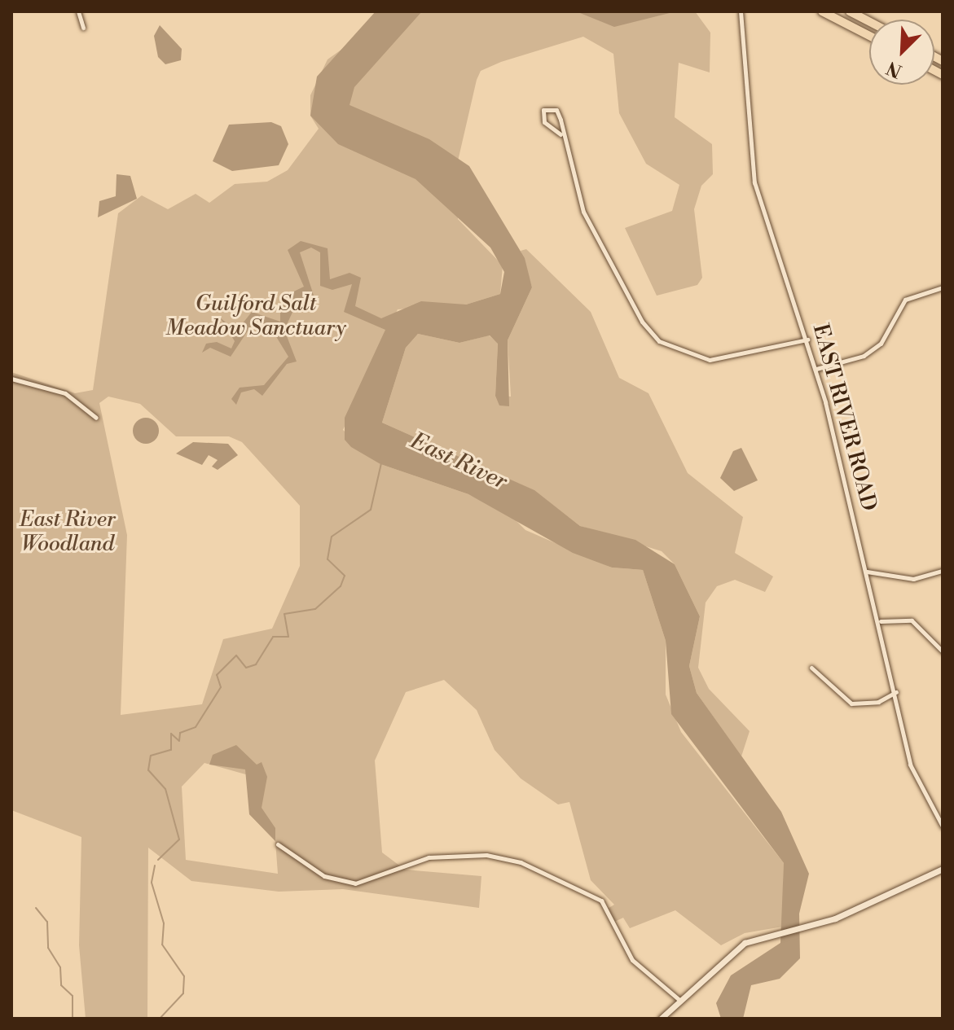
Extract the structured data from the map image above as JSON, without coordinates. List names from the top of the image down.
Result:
{
  "streets": {
    "street": ["EAST RIVER ROAD"]
  },
  "water": ["East River"],
  "parks": ["Guilford Salt Meadow Sanctuary", "East River Woodland"],
  "north": "bottom left"
}
